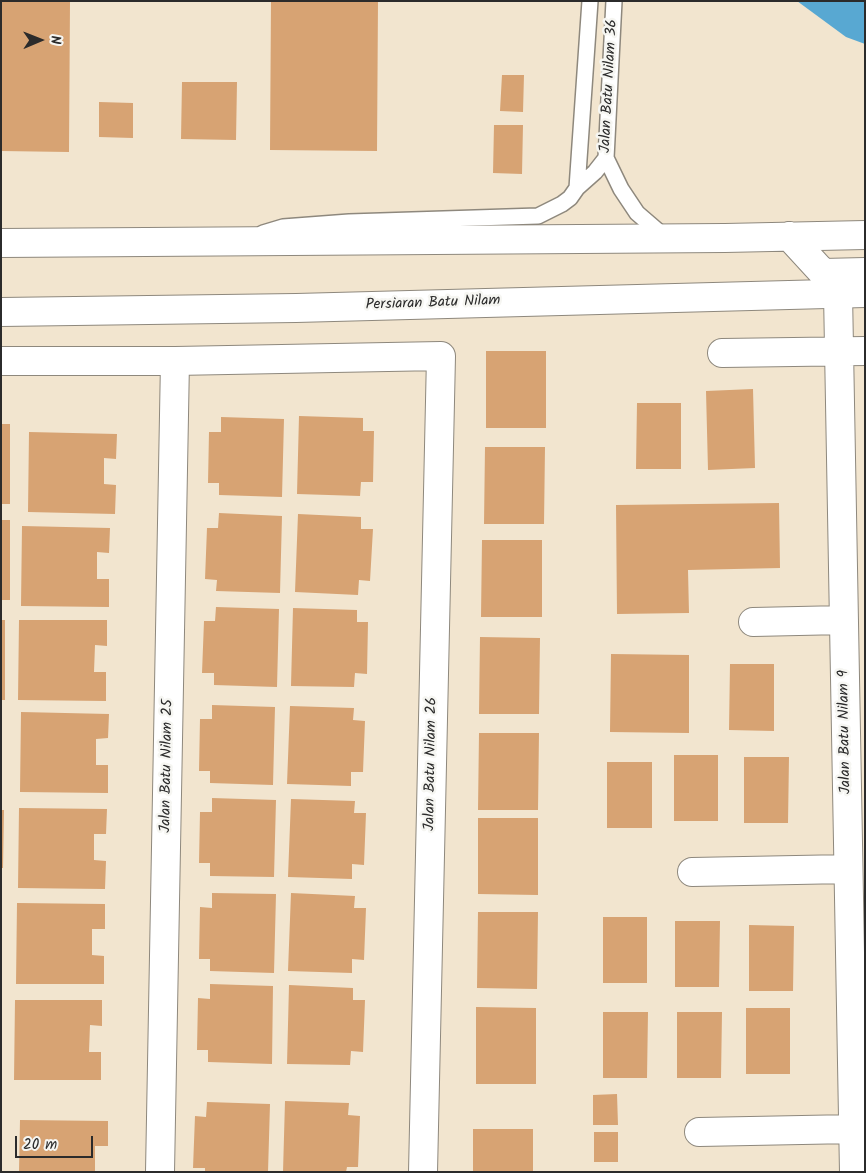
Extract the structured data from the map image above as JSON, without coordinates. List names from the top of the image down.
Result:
{
  "streets": {
    "street": [
      "Persiaran Batu Nilam",
      "Jalan Batu Nilam 9",
      "Jalan Batu Nilam 26",
      "Jalan Batu Nilam 25"
    ],
    "lane": ["Jalan Batu Nilam 36"]
  },
  "crossings": [
    ["Persiaran Batu Nilam", "Jalan Batu Nilam 9"],
    ["Jalan Batu Nilam 26", "Jalan Batu Nilam 25"]
  ],
  "scale_bar": "20 m",
  "north": "right"
}
